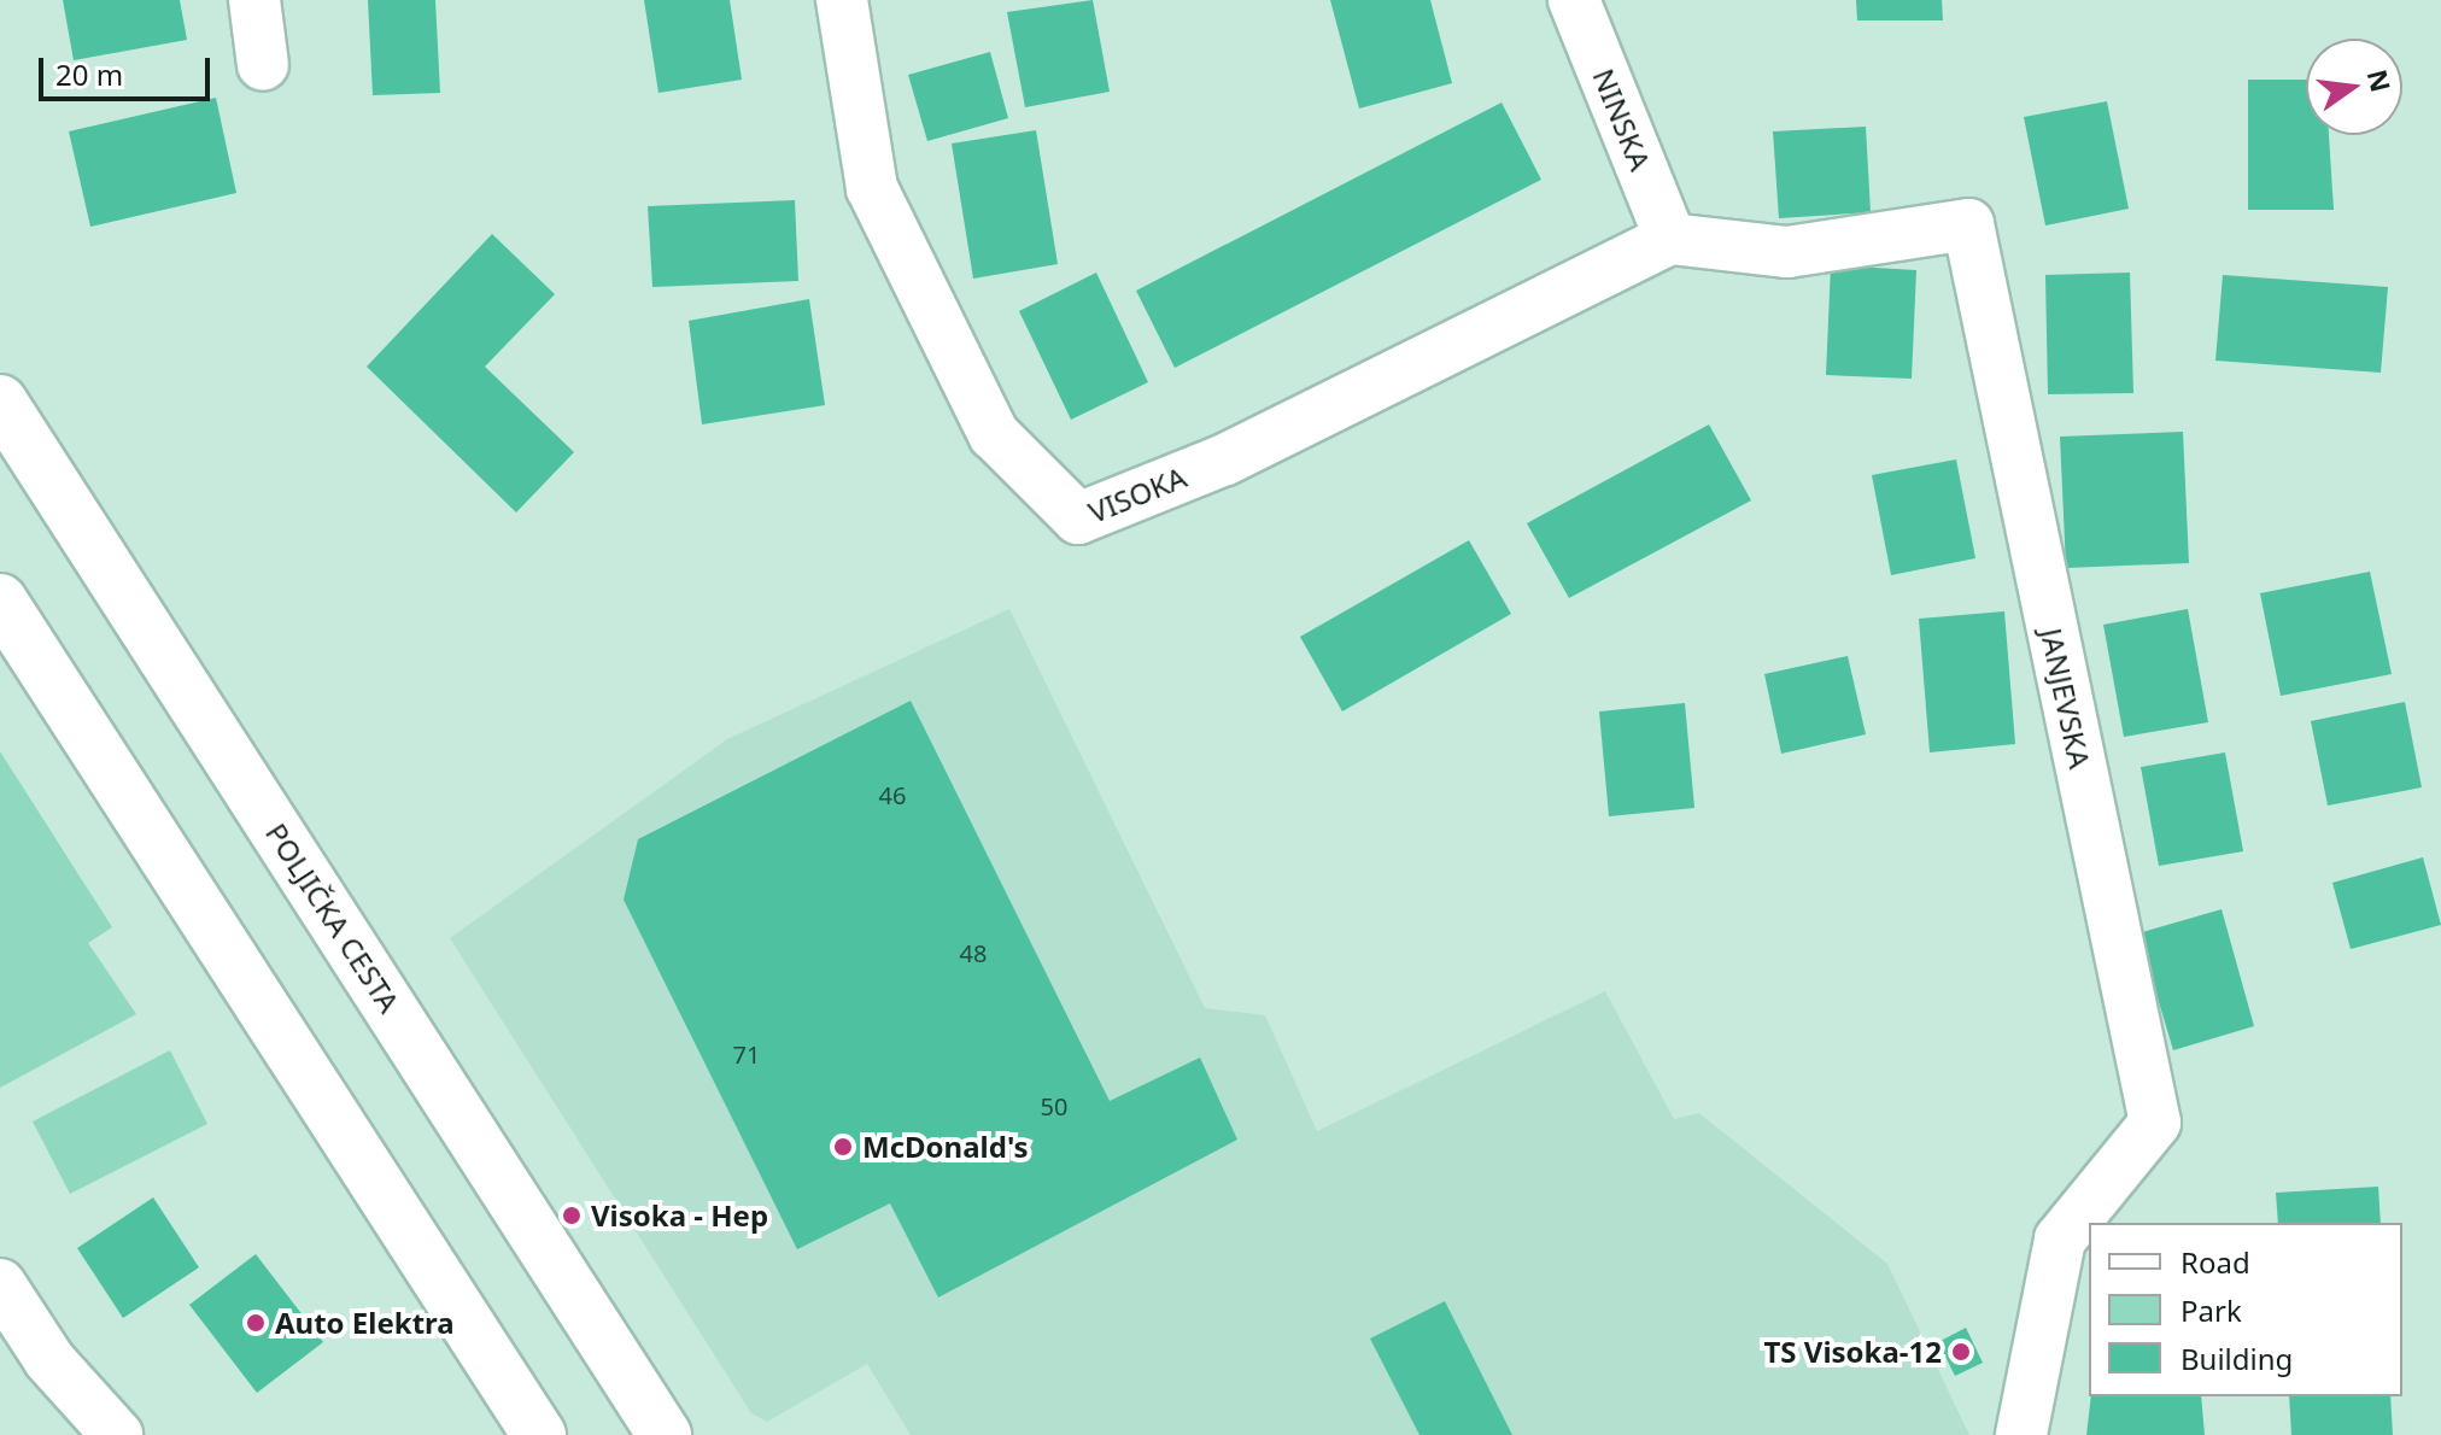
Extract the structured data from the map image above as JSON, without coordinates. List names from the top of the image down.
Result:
{
  "streets": {
    "main road": ["POLJIČKA CESTA"],
    "street": ["NINSKA", "VISOKA", "JANJEVSKA"]
  },
  "crossings": [
    ["NINSKA", "VISOKA"],
    ["NINSKA", "JANJEVSKA"],
    ["VISOKA", "JANJEVSKA"]
  ],
  "places": [
    "McDonald's",
    "Visoka - Hep",
    "Auto Elektra",
    "TS Visoka-12"
  ],
  "house_numbers": [
    "46",
    "48",
    "71",
    "50"
  ],
  "legend": ["Road", "Park", "Building"],
  "scale_bar": "20 m",
  "north": "right"
}
